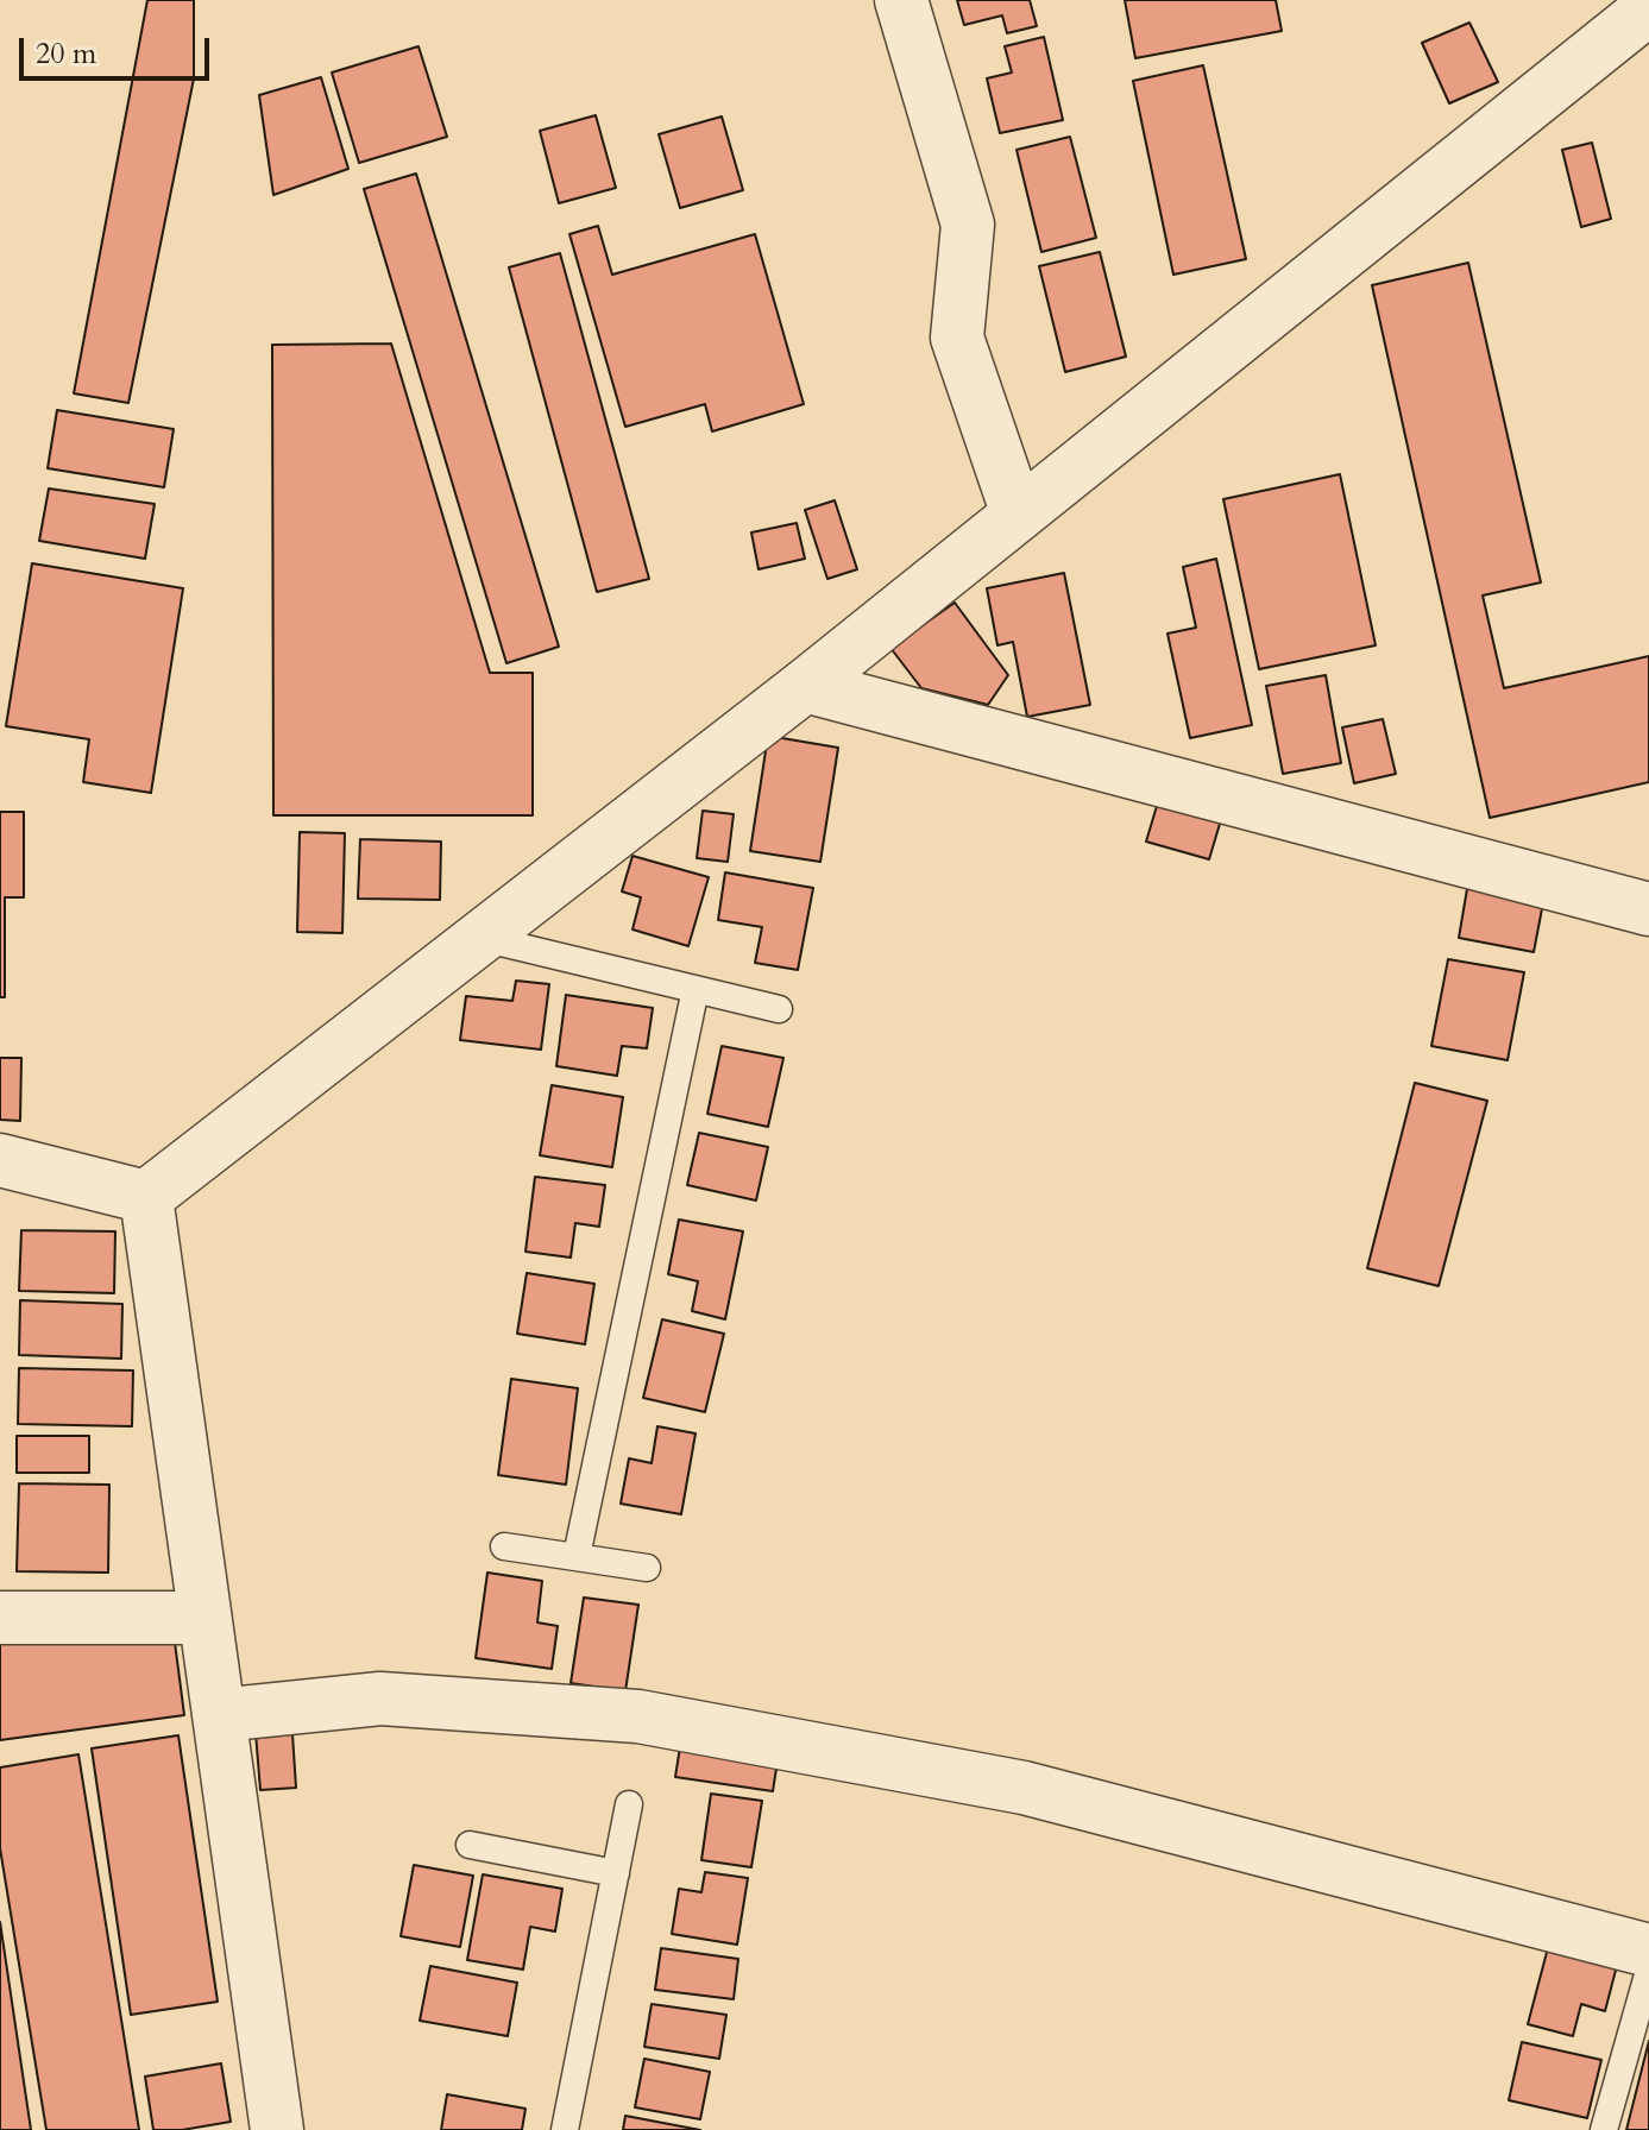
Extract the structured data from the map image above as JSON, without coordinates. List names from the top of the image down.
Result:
{
  "scale_bar": "20 m"
}
